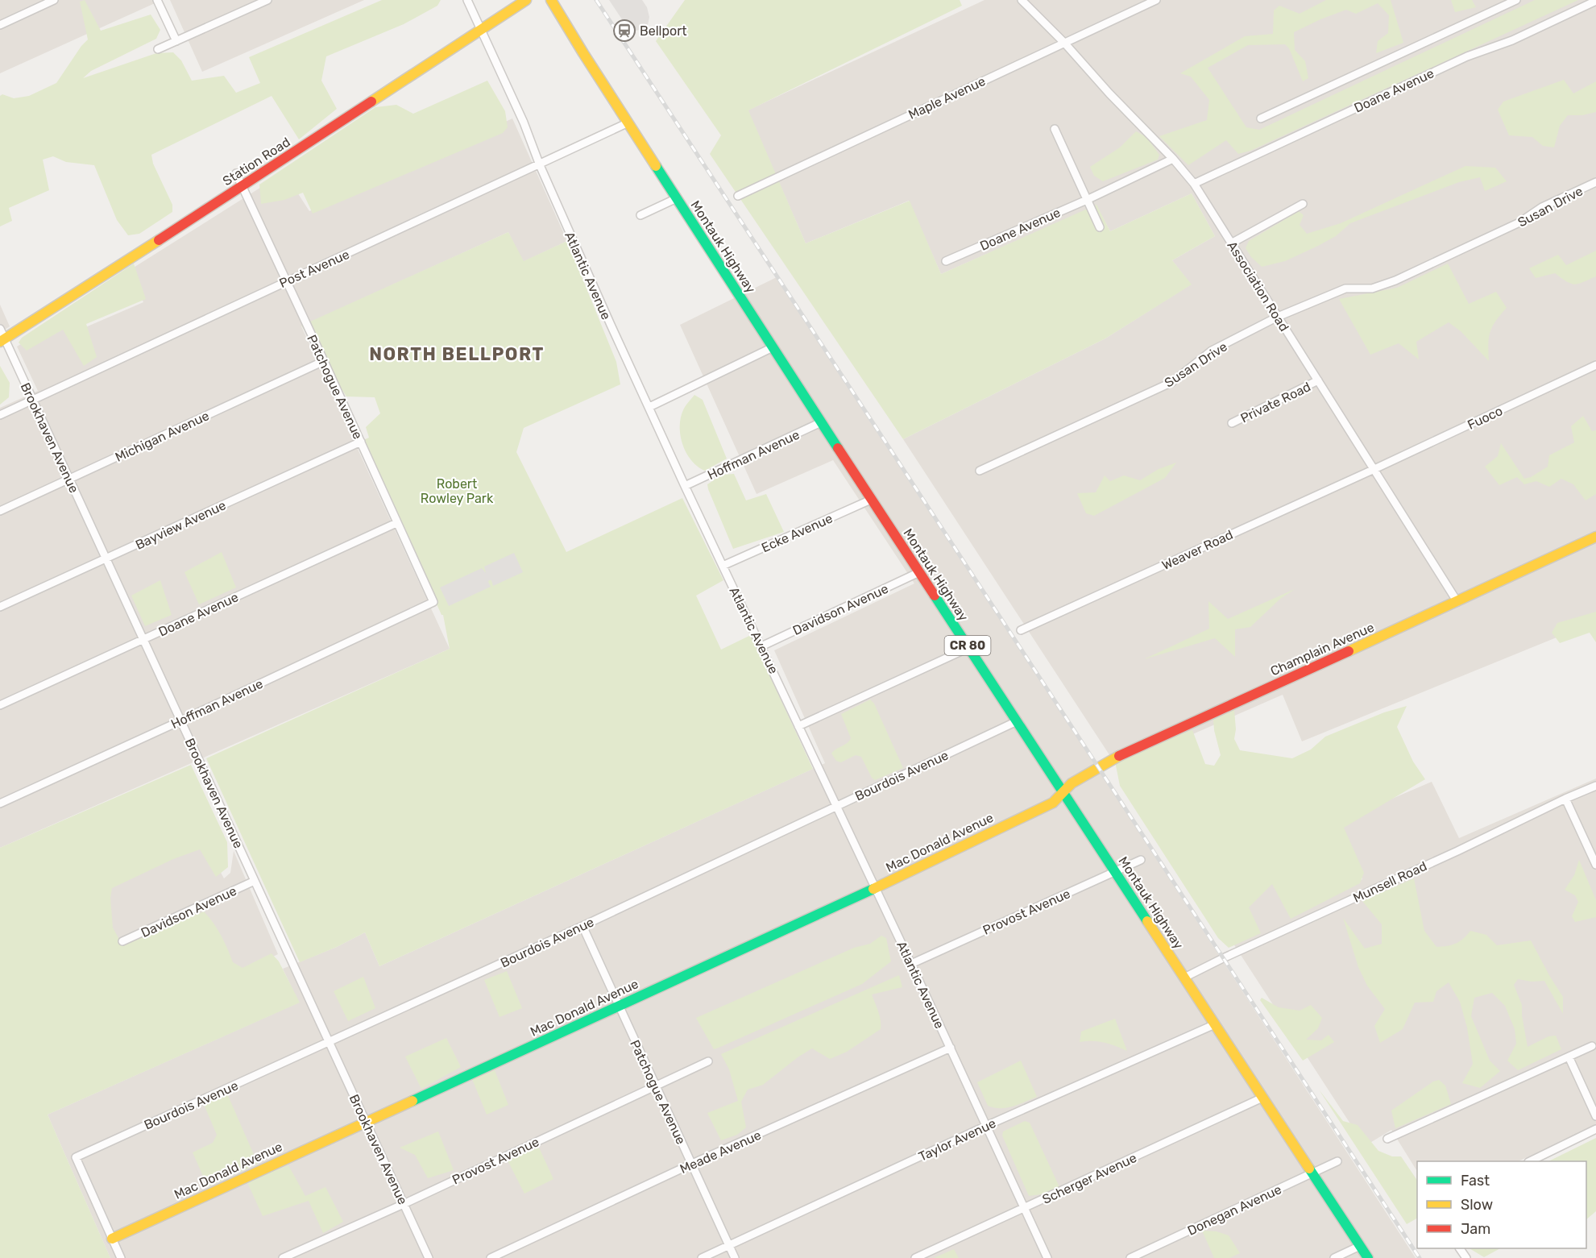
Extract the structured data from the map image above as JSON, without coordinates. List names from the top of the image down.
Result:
{
  "streets": {
    "main road": [
      "Station Road",
      "Montauk Highway",
      "CR 80",
      "Champlain Avenue",
      "Mac Donald Avenue"
    ],
    "street": [
      "Doane Avenue",
      "Maple Avenue",
      "Susan Drive",
      "Post Avenue",
      "Atlantic Avenue",
      "Association Road",
      "Patchogue Avenue",
      "Private Road",
      "Fuoco",
      "Michigan Avenue",
      "Brookhaven Avenue",
      "Hoffman Avenue",
      "Bayview Avenue",
      "Ecke Avenue",
      "Weaver Road",
      "Davidson Avenue",
      "Bourdois Avenue",
      "Munsell Road",
      "Provost Avenue",
      "Taylor Avenue",
      "Meade Avenue",
      "Scherger Avenue",
      "Donegan Avenue"
    ]
  },
  "crossings": [
    ["Doane Avenue", "Association Road"],
    ["Doane Avenue", "Patchogue Avenue"],
    ["Doane Avenue", "Brookhaven Avenue"],
    ["Maple Avenue", "Association Road"],
    ["Station Road", "Atlantic Avenue"],
    ["Station Road", "Patchogue Avenue"],
    ["Station Road", "Brookhaven Avenue"],
    ["Susan Drive", "Association Road"],
    ["Montauk Highway", "Post Avenue"],
    ["Montauk Highway", "Hoffman Avenue"],
    ["Montauk Highway", "Ecke Avenue"],
    ["Montauk Highway", "Davidson Avenue"],
    ["Montauk Highway", "Champlain Avenue"],
    ["Montauk Highway", "Bourdois Avenue"],
    ["Montauk Highway", "Mac Donald Avenue"],
    ["Montauk Highway", "Munsell Road"],
    ["Montauk Highway", "Provost Avenue"],
    ["Montauk Highway", "Taylor Avenue"],
    ["Montauk Highway", "Scherger Avenue"],
    ["Montauk Highway", "Donegan Avenue"],
    ["Post Avenue", "Atlantic Avenue"],
    ["Post Avenue", "Patchogue Avenue"],
    ["Post Avenue", "Brookhaven Avenue"],
    ["Atlantic Avenue", "Hoffman Avenue"],
    ["Atlantic Avenue", "Ecke Avenue"],
    ["Atlantic Avenue", "Davidson Avenue"],
    ["Atlantic Avenue", "Bourdois Avenue"],
    ["Atlantic Avenue", "Mac Donald Avenue"],
    ["Atlantic Avenue", "Provost Avenue"],
    ["Atlantic Avenue", "Taylor Avenue"],
    ["Atlantic Avenue", "Meade Avenue"],
    ["Atlantic Avenue", "Scherger Avenue"],
    ["Association Road", "Private Road"],
    ["Association Road", "Fuoco"],
    ["Association Road", "Weaver Road"],
    ["Association Road", "Champlain Avenue"],
    ["Patchogue Avenue", "Michigan Avenue"],
    ["Patchogue Avenue", "Hoffman Avenue"],
    ["Patchogue Avenue", "Bayview Avenue"],
    ["Patchogue Avenue", "Bourdois Avenue"],
    ["Patchogue Avenue", "Mac Donald Avenue"],
    ["Patchogue Avenue", "Provost Avenue"],
    ["Patchogue Avenue", "Taylor Avenue"],
    ["Patchogue Avenue", "Meade Avenue"],
    ["Fuoco", "Weaver Road"],
    ["Michigan Avenue", "Brookhaven Avenue"],
    ["Brookhaven Avenue", "Hoffman Avenue"],
    ["Brookhaven Avenue", "Bayview Avenue"],
    ["Brookhaven Avenue", "Davidson Avenue"],
    ["Brookhaven Avenue", "Bourdois Avenue"],
    ["Brookhaven Avenue", "Mac Donald Avenue"],
    ["Brookhaven Avenue", "Provost Avenue"],
    ["Champlain Avenue", "Mac Donald Avenue"],
    ["Bourdois Avenue", "Mac Donald Avenue"]
  ],
  "districts": ["NORTH BELLPORT"],
  "parks": ["Robert Rowley Park"],
  "places": {
    "station": ["Bellport"]
  },
  "legend": ["Fast", "Slow", "Jam"]
}
